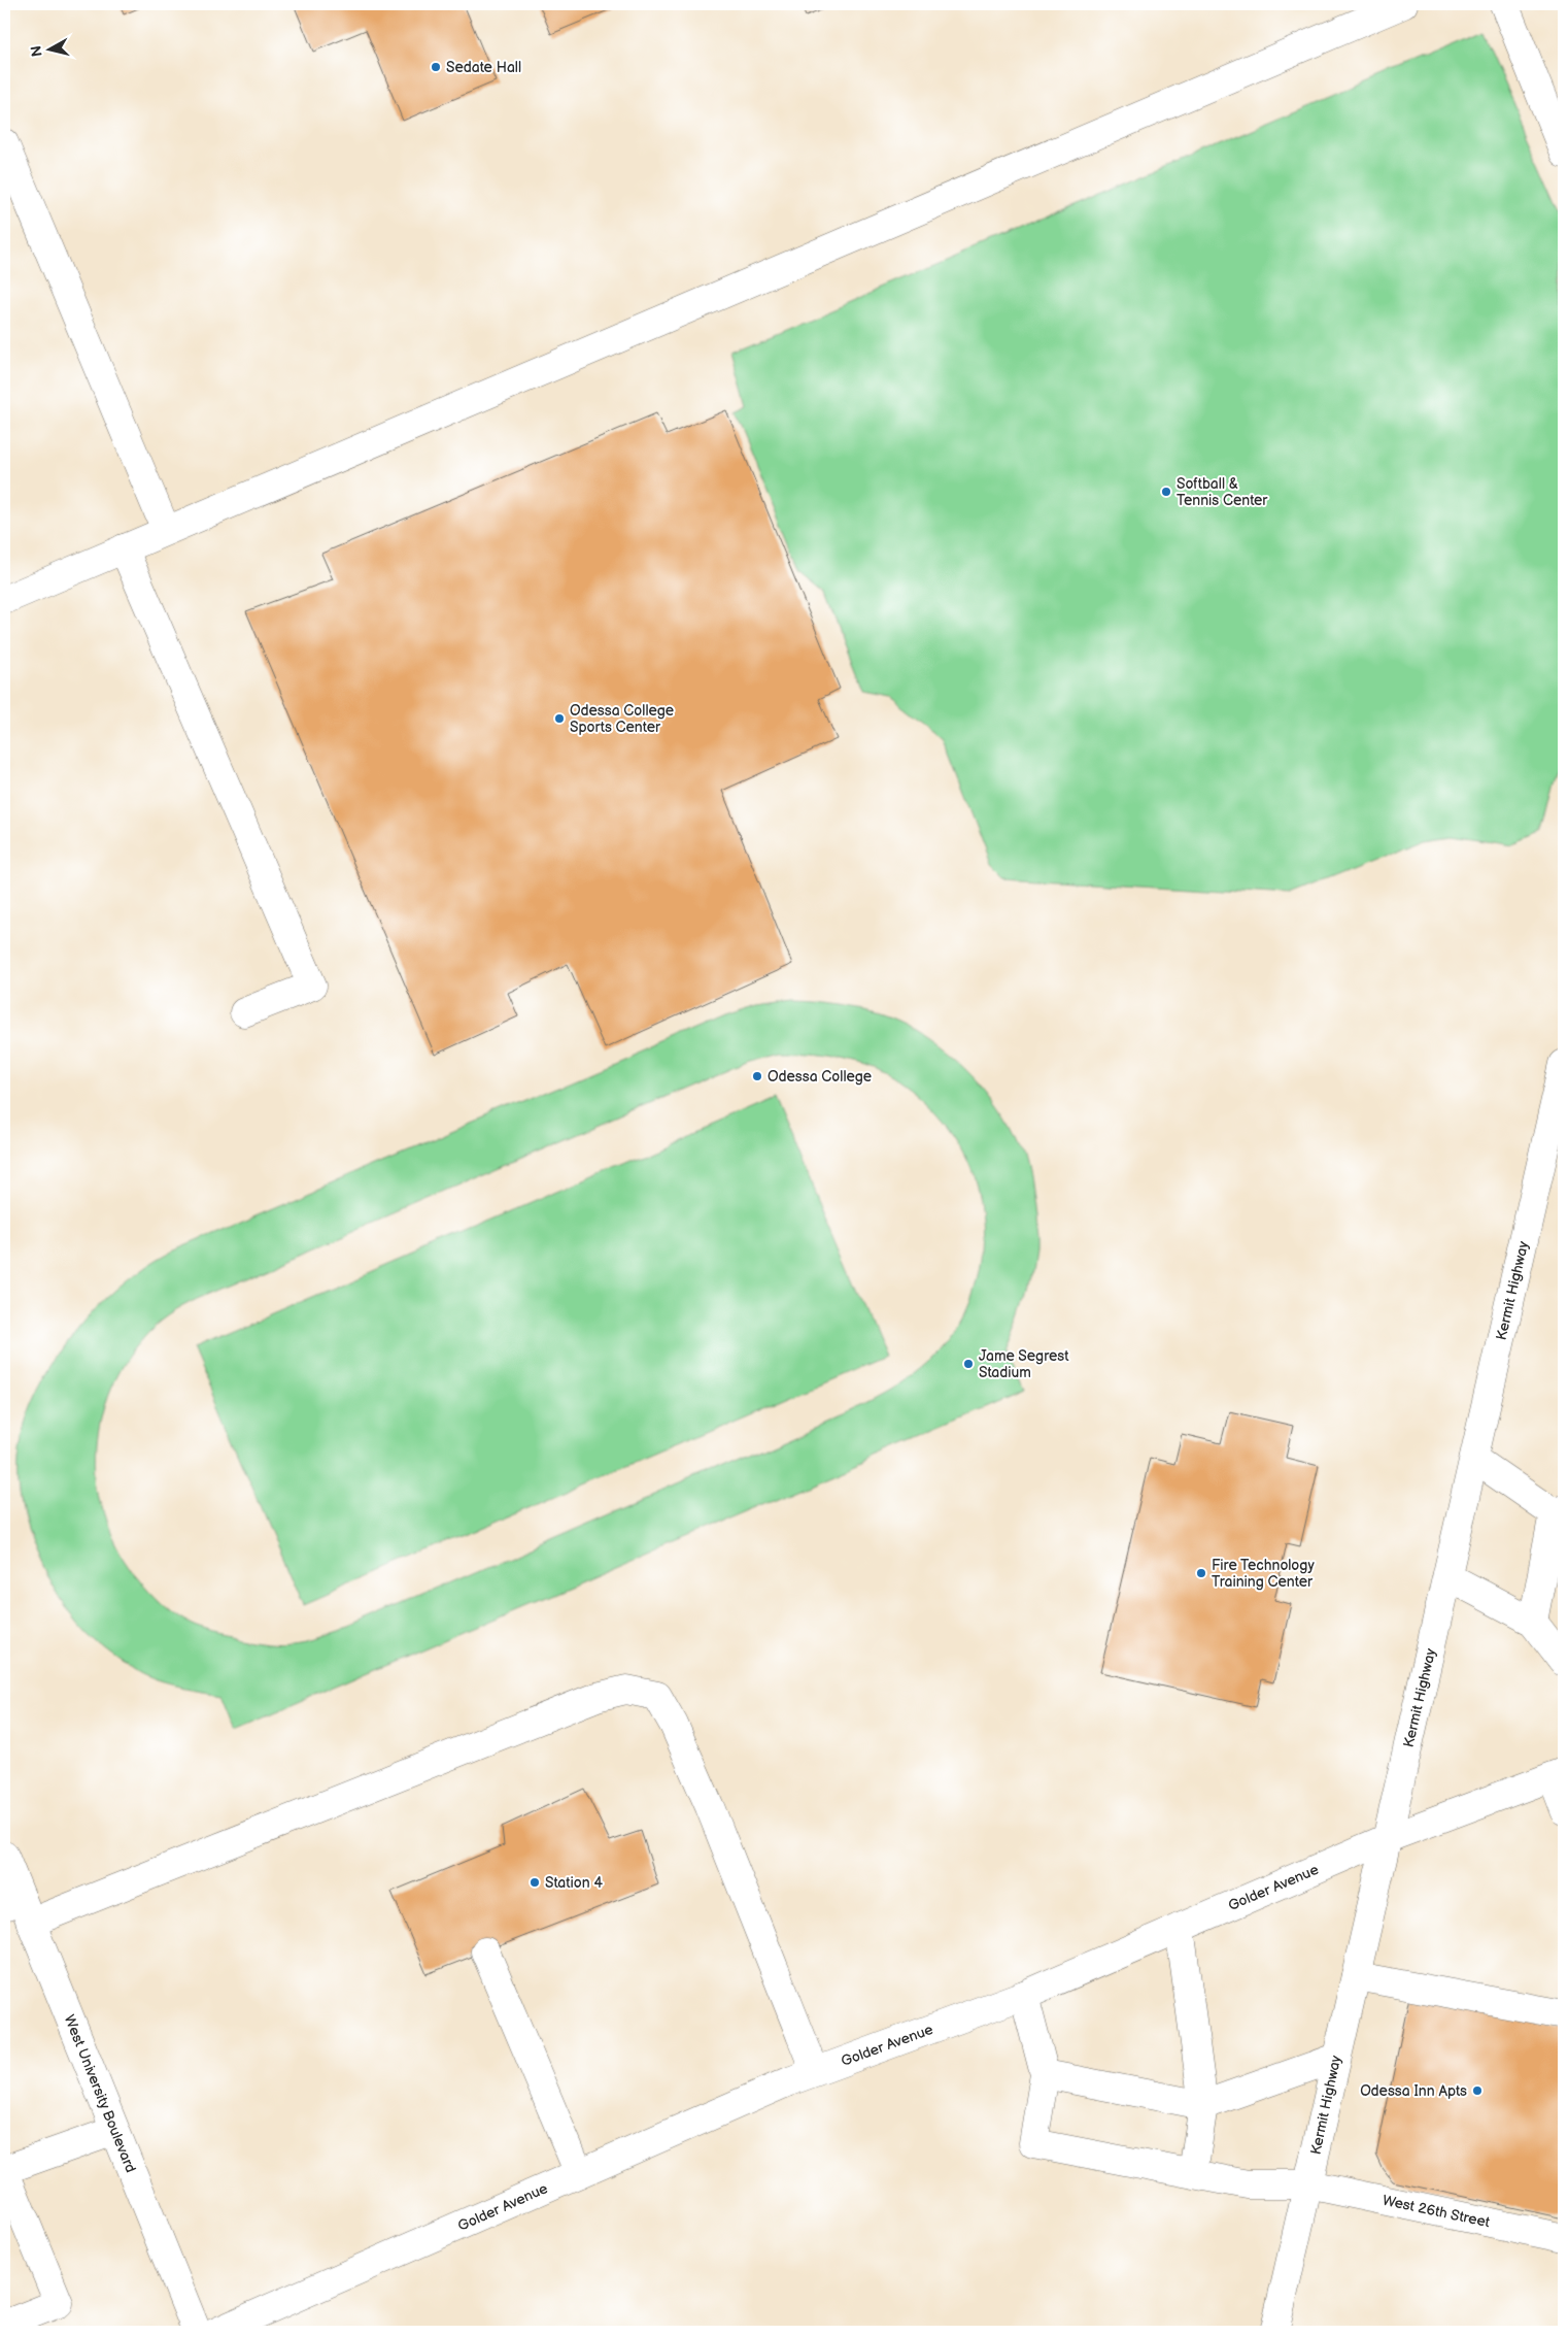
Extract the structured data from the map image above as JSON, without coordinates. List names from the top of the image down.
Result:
{
  "streets": {
    "main road": [
      "Kermit Highway",
      "Golder Avenue",
      "West University Boulevard",
      "West 26th Street"
    ]
  },
  "crossings": [
    ["Kermit Highway", "Golder Avenue"],
    ["Kermit Highway", "West 26th Street"]
  ],
  "places": [
    "Sedate Hall",
    "Softball & Tennis Center",
    "Odessa College Sports Center",
    "Odessa College",
    "Jame Segrest Stadium",
    "Fire Technology Training Center",
    "Station 4",
    "Odessa Inn Apts"
  ],
  "north": "left"
}
